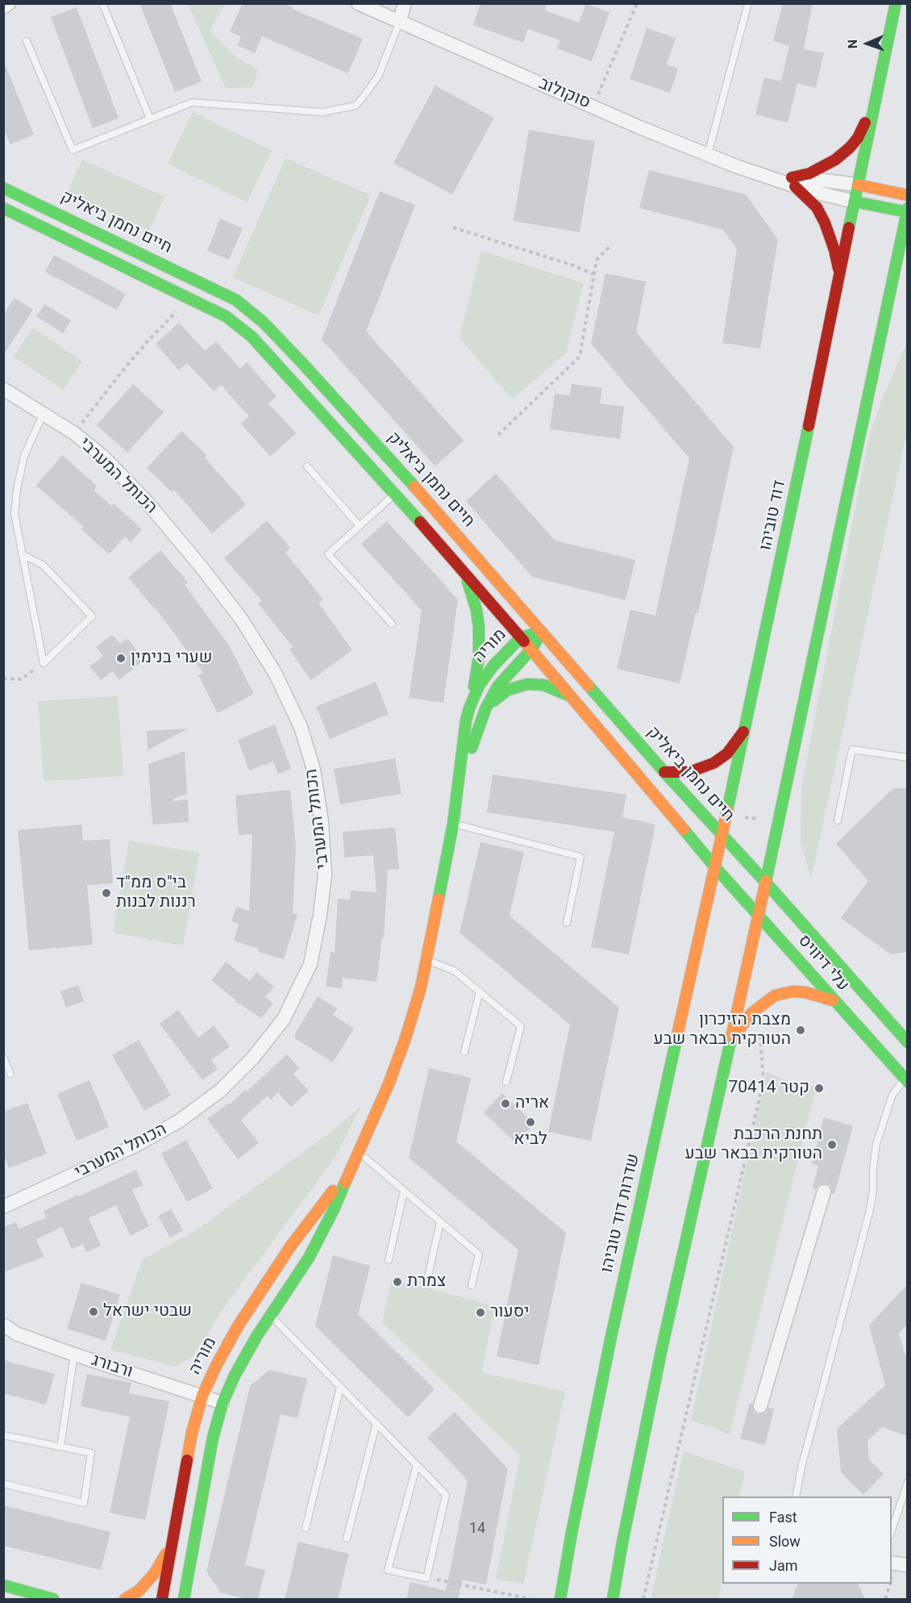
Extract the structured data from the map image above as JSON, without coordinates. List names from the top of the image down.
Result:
{
  "streets": {
    "main road": [
      "סוקולוב",
      "חיים נחמן ביאליק",
      "דוד טוביהו",
      "מוריה",
      "עלי דיוויס",
      "שדרות דוד טוביהו"
    ],
    "street": ["הכותל המערבי", "ורבורג"]
  },
  "crossings": [
    ["סוקולוב", "דוד טוביהו"],
    ["חיים נחמן ביאליק", "דוד טוביהו"],
    ["חיים נחמן ביאליק", "מוריה"],
    ["חיים נחמן ביאליק", "עלי דיוויס"],
    ["חיים נחמן ביאליק", "שדרות דוד טוביהו"],
    ["דוד טוביהו", "שדרות דוד טוביהו"],
    ["מוריה", "ורבורג"],
    ["עלי דיוויס", "שדרות דוד טוביהו"]
  ],
  "places": [
    "שערי בנימין",
    "בי\"ס ממ\"ד רננות לבנות",
    "מצבת הזיכרון הטורקית בבאר שבע",
    "קטר 70414",
    "אריה",
    "לביא",
    "תחנת הרכבת הטורקית בבאר שבע",
    "צמרת",
    "שבטי ישראל",
    "יסעור"
  ],
  "house_numbers": ["14"],
  "legend": ["Fast", "Slow", "Jam"],
  "north": "left"
}
